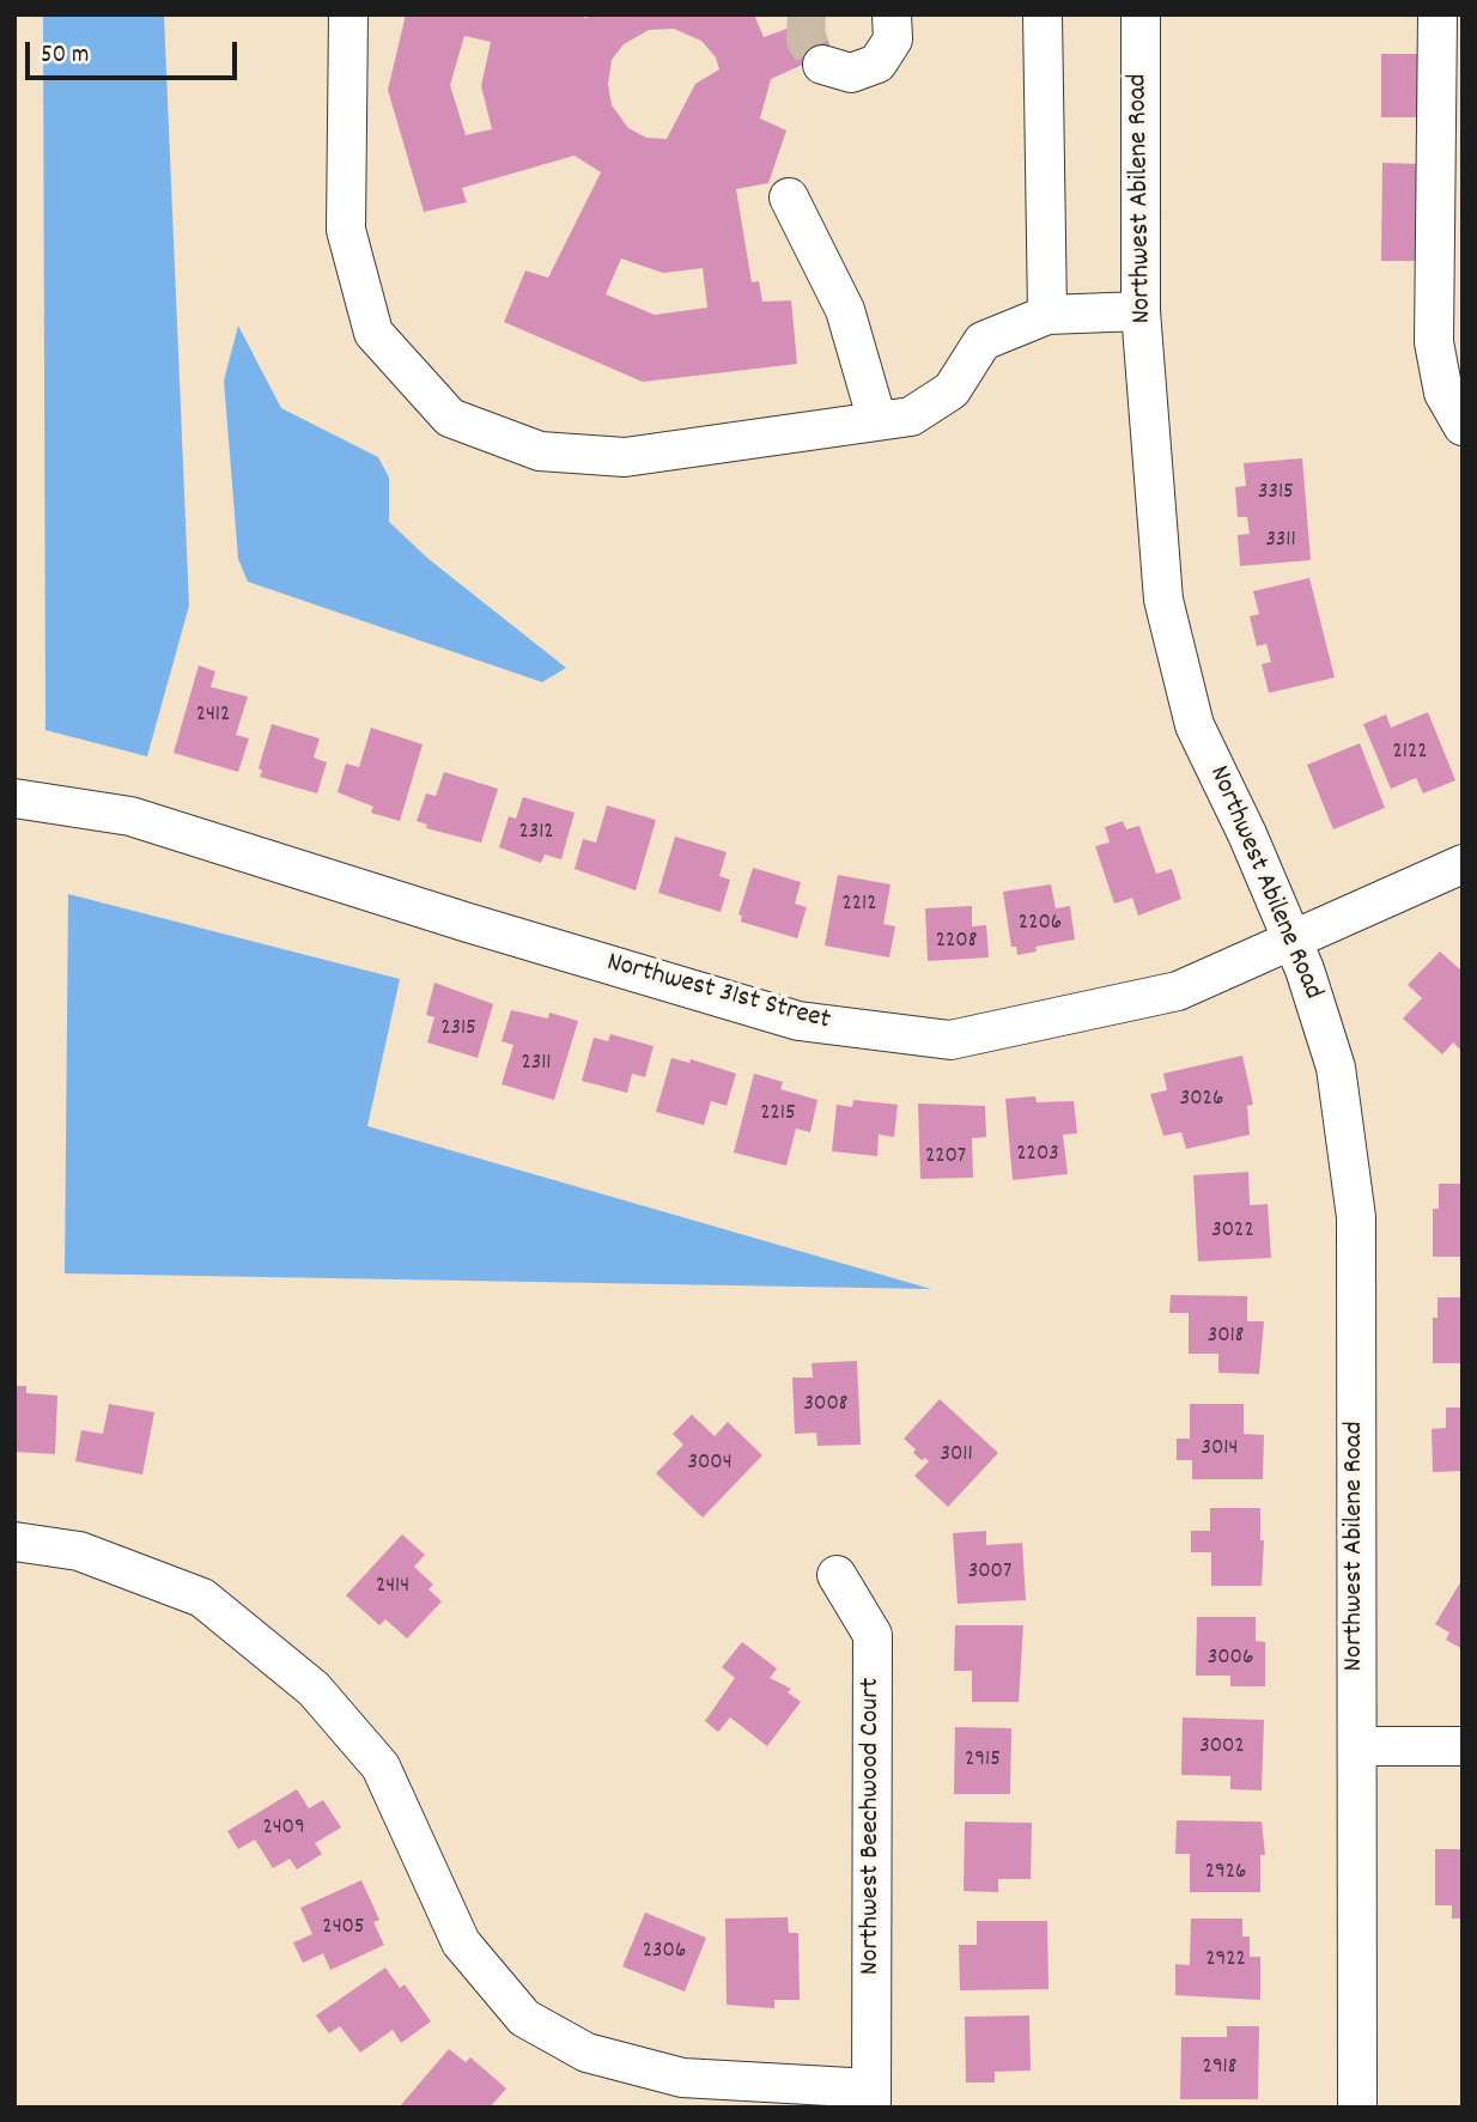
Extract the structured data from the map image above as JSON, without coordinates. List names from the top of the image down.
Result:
{
  "streets": {
    "street": ["Northwest Abilene Road", "Northwest 31st Street", "Northwest Beechwood Court"]
  },
  "crossings": [
    ["Northwest Abilene Road", "Northwest 31st Street"]
  ],
  "house_numbers": [
    "3315",
    "3311",
    "2412",
    "2122",
    "2312",
    "2212",
    "2206",
    "2208",
    "2315",
    "2311",
    "3026",
    "2215",
    "2203",
    "2207",
    "3022",
    "3018",
    "3008",
    "3014",
    "3011",
    "3004",
    "3007",
    "2414",
    "3006",
    "3002",
    "2915",
    "2409",
    "2926",
    "2405",
    "2306",
    "2922",
    "2918"
  ],
  "scale_bar": "50 m"
}
